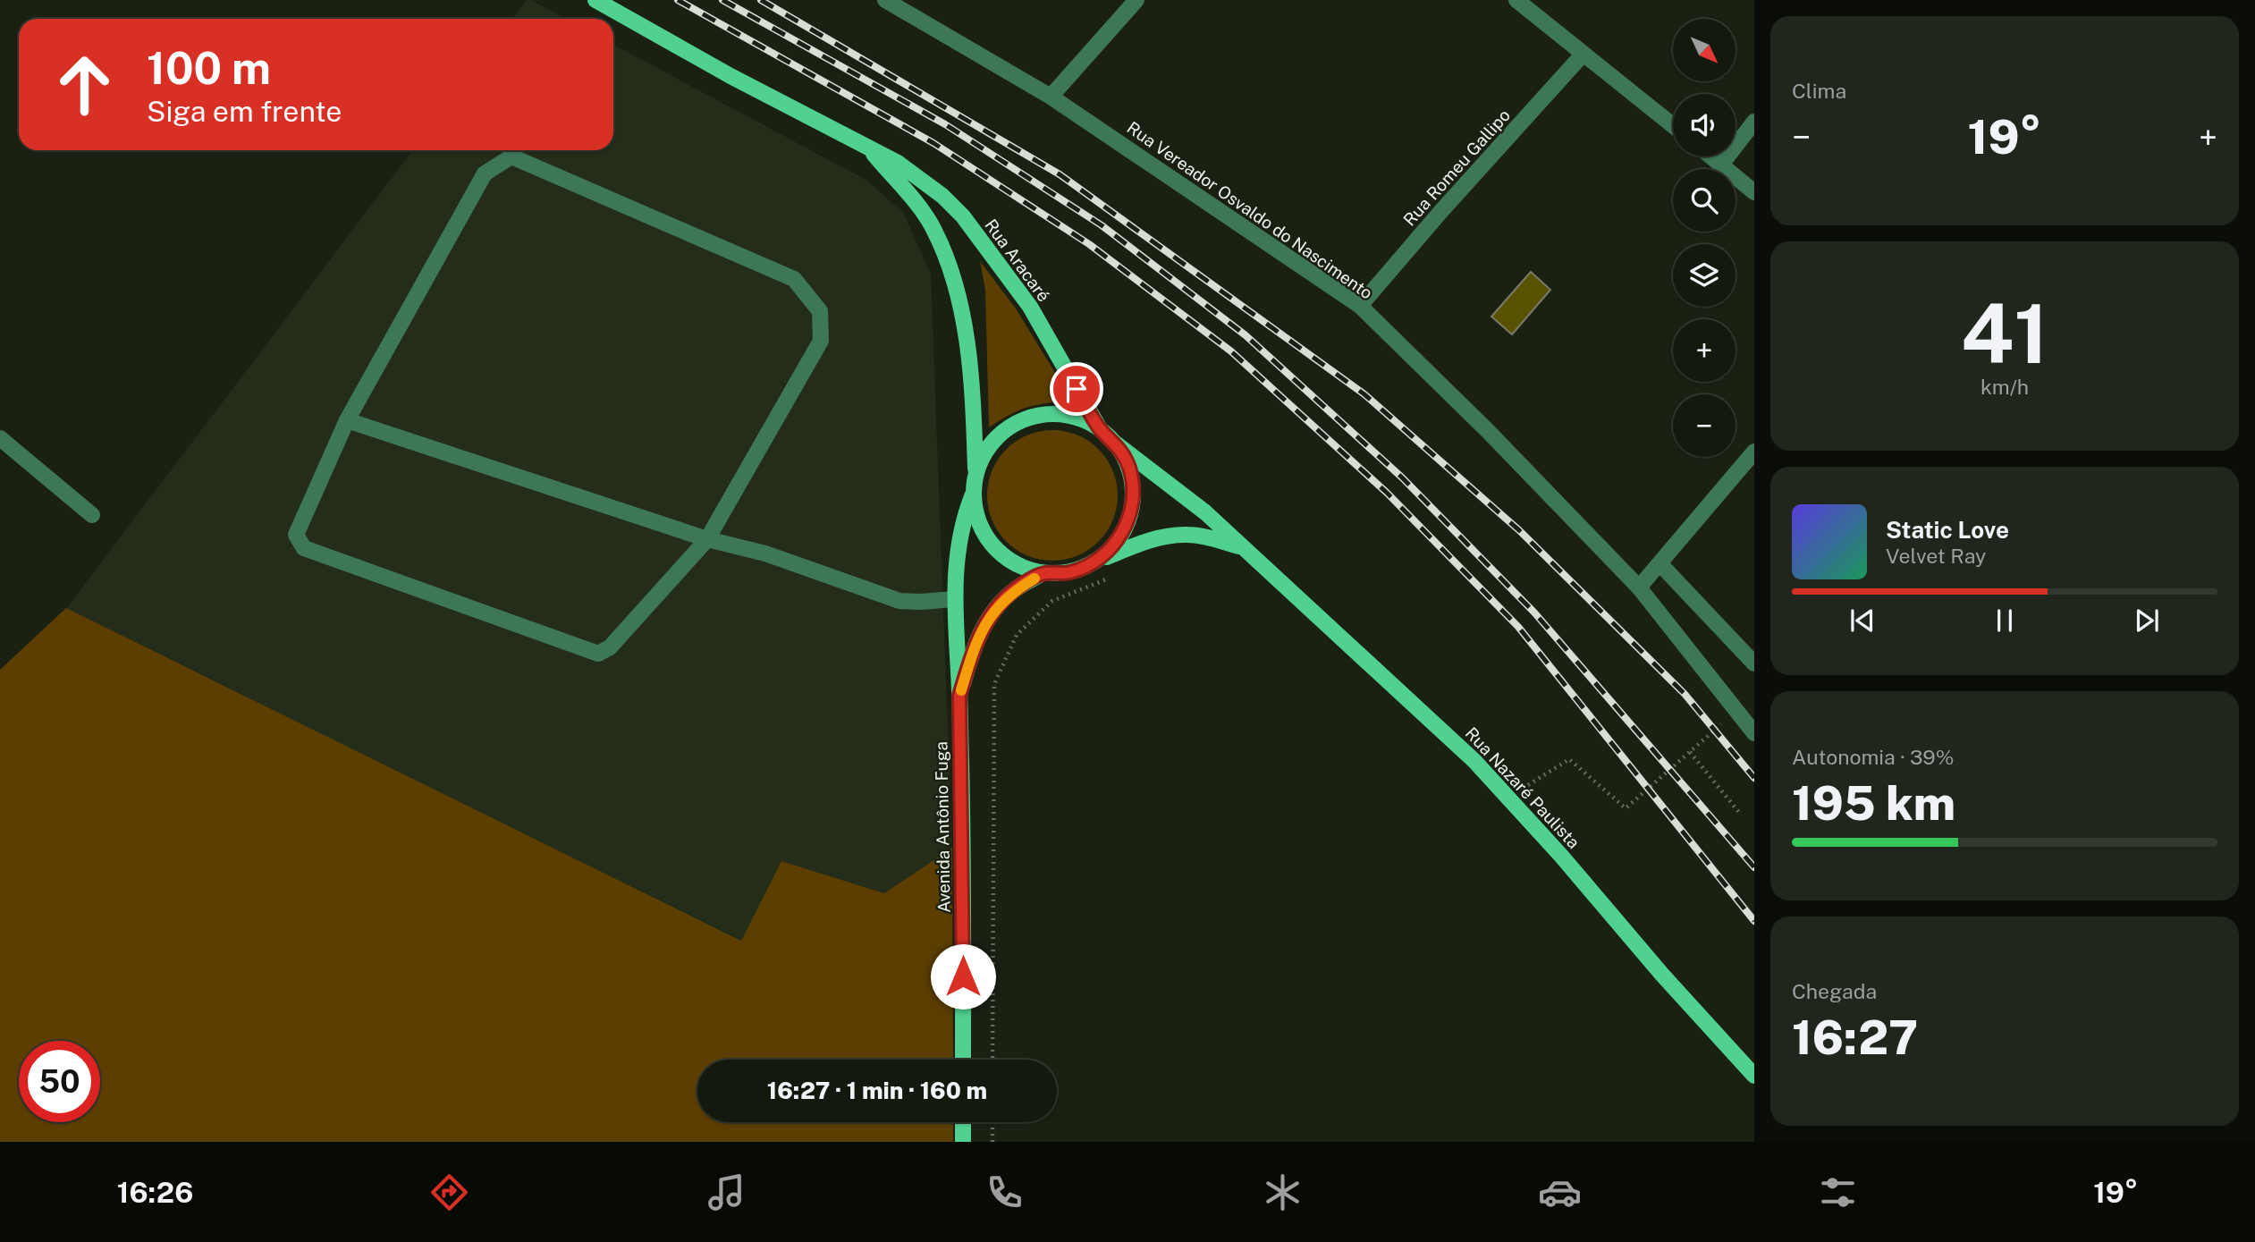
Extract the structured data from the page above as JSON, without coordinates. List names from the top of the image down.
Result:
{
  "streets": {
    "main road": ["Rua Aracaré", "Rua Nazaré Paulista", "Avenida Antônio Fuga"],
    "street": ["Rua Romeu Gallipo", "Rua Vereador Osvaldo do Nascimento"]
  },
  "crossings": [
    ["Rua Romeu Gallipo", "Rua Vereador Osvaldo do Nascimento"],
    ["Rua Aracaré", "Rua Nazaré Paulista"],
    ["Rua Aracaré", "Avenida Antônio Fuga"],
    ["Rua Nazaré Paulista", "Avenida Antônio Fuga"]
  ],
  "north": "bottom right",
  "page": {
    "tile": [
      "Clima",
      ["41", "km/h"],
      ["Autonomia · 39%", "195 km"],
      ["Chegada", "16:27"]
    ],
    "map_buttons": ["+", "−"],
    "turn": ["100 m", "Siga em frente"],
    "heat": ["−", "19°", "+"],
    "song": ["Static Love", "Velvet Ray"],
    "limit": "50",
    "trip": "16:27 · 1 min · 160 m",
    "tabs": ["16:26", "19°"]
  }
}
